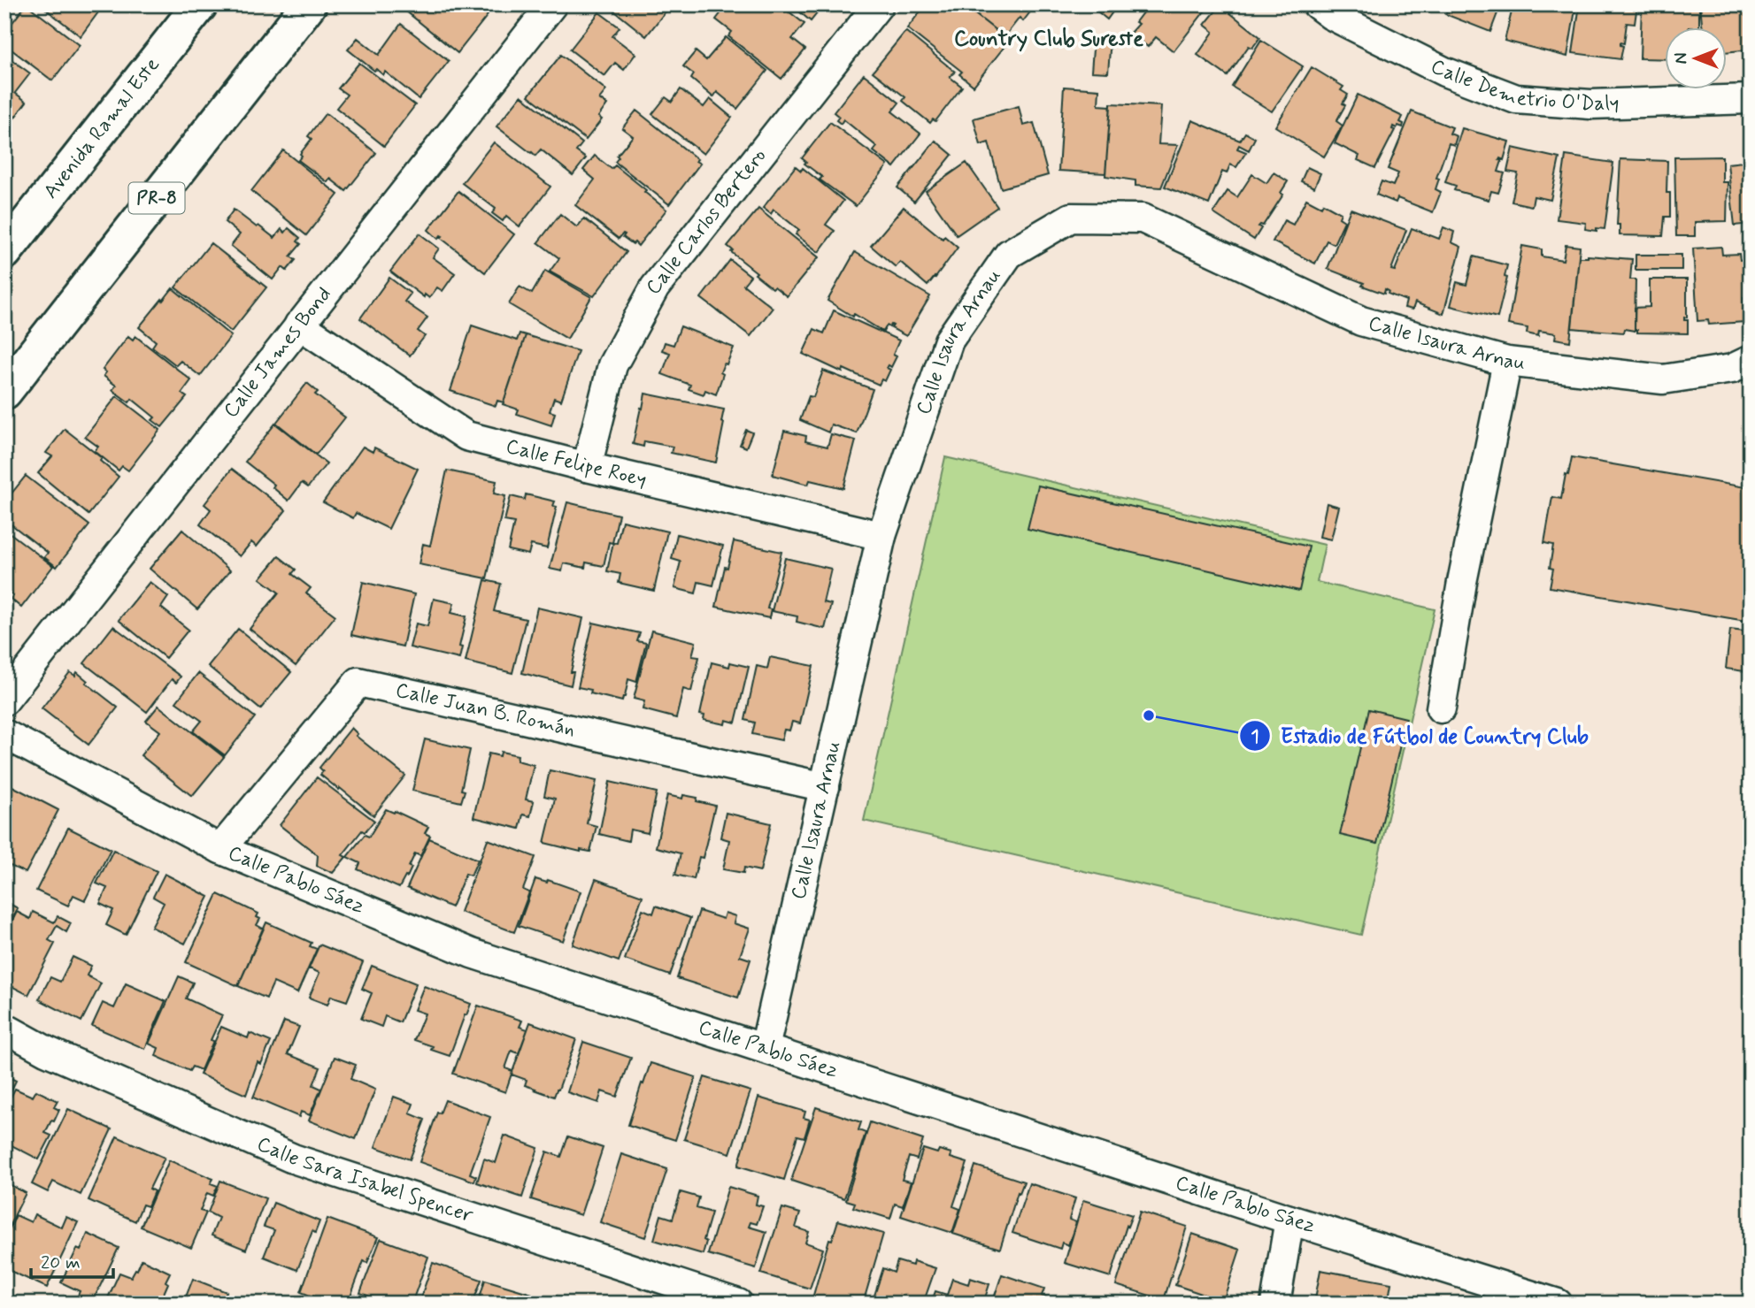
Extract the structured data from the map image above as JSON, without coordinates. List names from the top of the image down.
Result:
{
  "streets": {
    "main road": ["Avenida Ramal Este", "PR-8"],
    "street": [
      "Calle Demetrio O'Daly",
      "Calle Carlos Bertero",
      "Calle Isaura Arnau",
      "Calle James Bond",
      "Calle Felipe Roey",
      "Calle Juan B. Román",
      "Calle Pablo Sáez",
      "Calle Sara Isabel Spencer"
    ]
  },
  "crossings": [
    ["Calle Carlos Bertero", "Calle Felipe Roey"],
    ["Calle Isaura Arnau", "Calle Felipe Roey"],
    ["Calle Isaura Arnau", "Calle Juan B. Román"],
    ["Calle Isaura Arnau", "Calle Pablo Sáez"],
    ["Calle James Bond", "Calle Felipe Roey"],
    ["Calle Juan B. Román", "Calle Pablo Sáez"]
  ],
  "districts": ["Country Club Sureste"],
  "places": ["Estadio de Fútbol de Country Club"],
  "scale_bar": "20 m",
  "north": "left"
}
